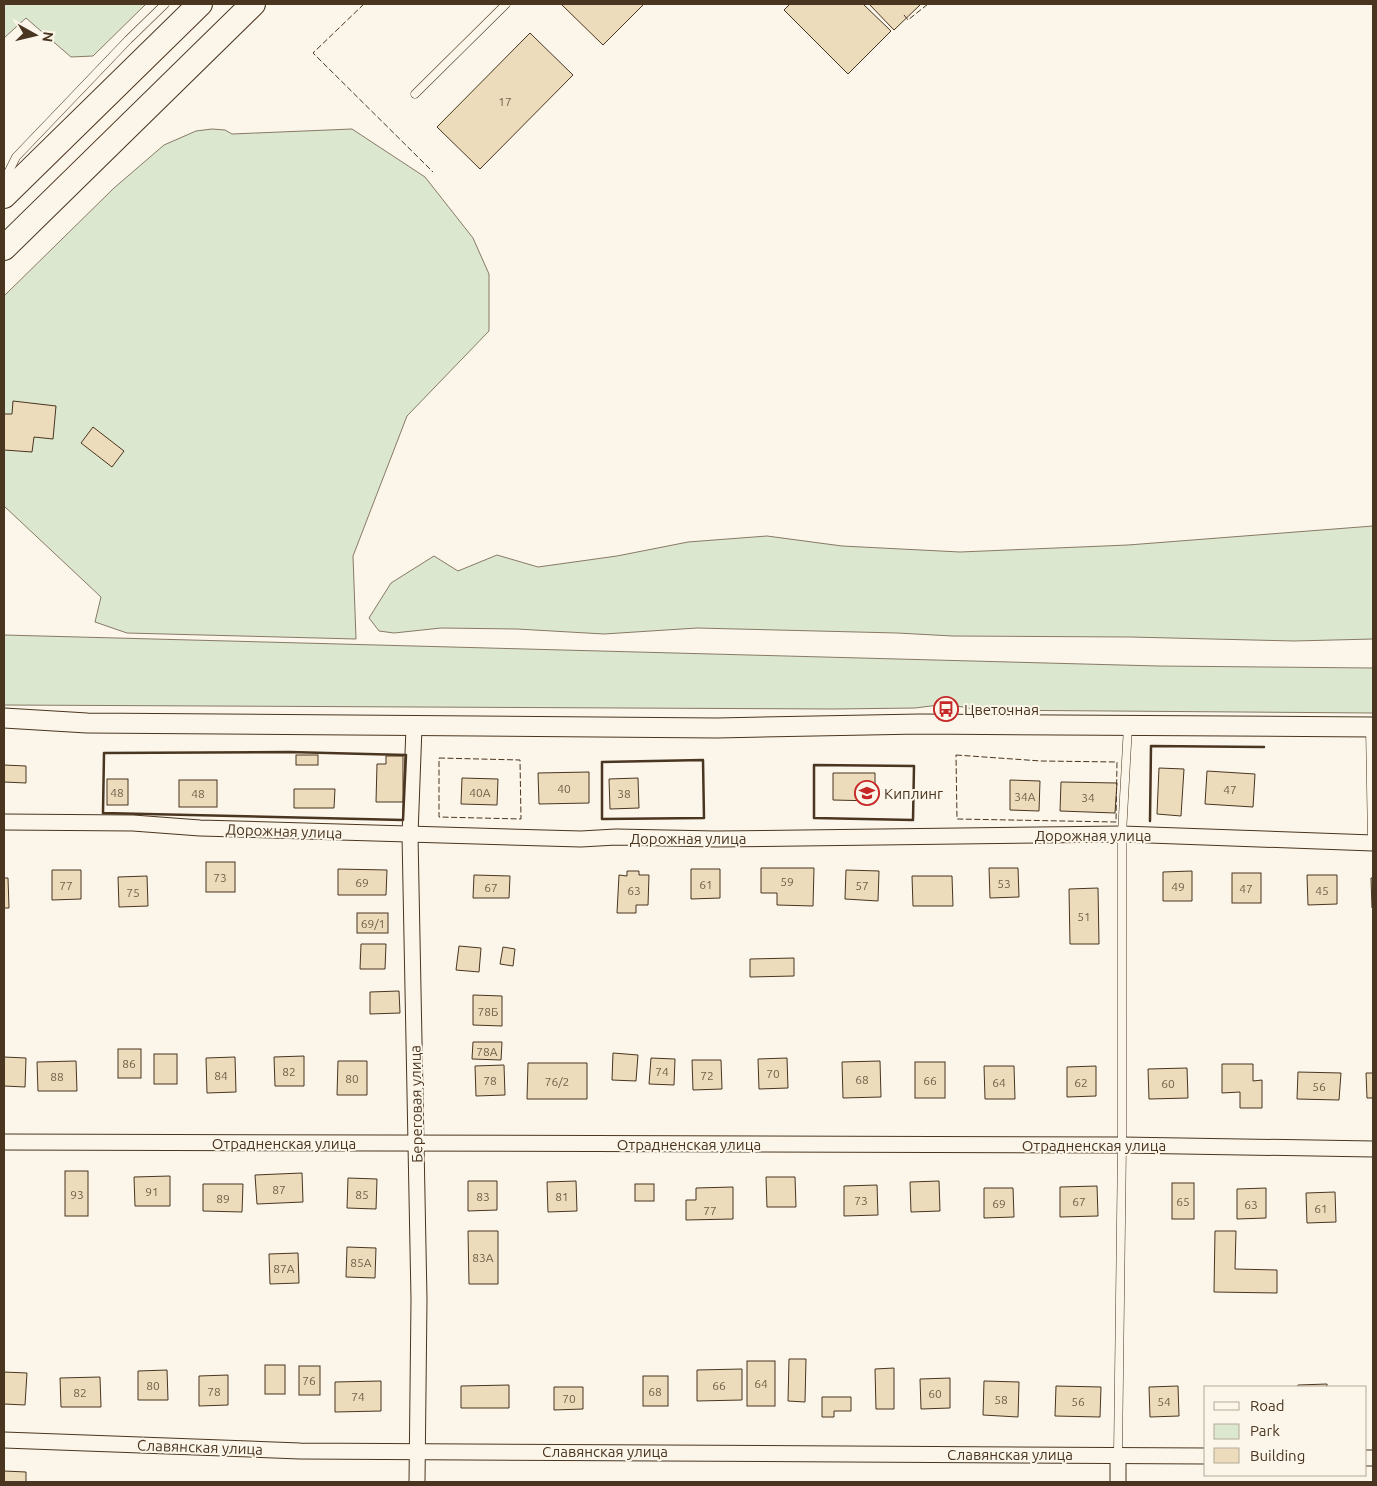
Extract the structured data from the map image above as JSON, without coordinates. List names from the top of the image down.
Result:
{
  "streets": {
    "street": [
      "Дорожная улица",
      "Береговая улица",
      "Отрадненская улица",
      "Славянская улица"
    ]
  },
  "crossings": [
    ["Дорожная улица", "Береговая улица"],
    ["Береговая улица", "Отрадненская улица"],
    ["Береговая улица", "Славянская улица"]
  ],
  "places": {
    "bus stop": ["Цветочная"],
    "school or university": ["Киплинг"]
  },
  "house_numbers": [
    "17",
    "40",
    "47",
    "48",
    "40А",
    "48",
    "38",
    "34А",
    "34",
    "73",
    "59",
    "69",
    "53",
    "61",
    "77",
    "57",
    "49",
    "67",
    "47",
    "63",
    "45",
    "75",
    "51",
    "69/1",
    "78Б",
    "78А",
    "86",
    "82",
    "74",
    "70",
    "84",
    "72",
    "88",
    "80",
    "68",
    "78",
    "66",
    "76/2",
    "64",
    "62",
    "60",
    "56",
    "87",
    "91",
    "93",
    "85",
    "83",
    "81",
    "89",
    "73",
    "67",
    "65",
    "69",
    "63",
    "61",
    "77",
    "83А",
    "85А",
    "87А",
    "76",
    "64",
    "80",
    "66",
    "78",
    "68",
    "82",
    "60",
    "74",
    "70",
    "58",
    "56",
    "54"
  ],
  "legend": ["Road", "Park", "Building"],
  "north": "right"
}
